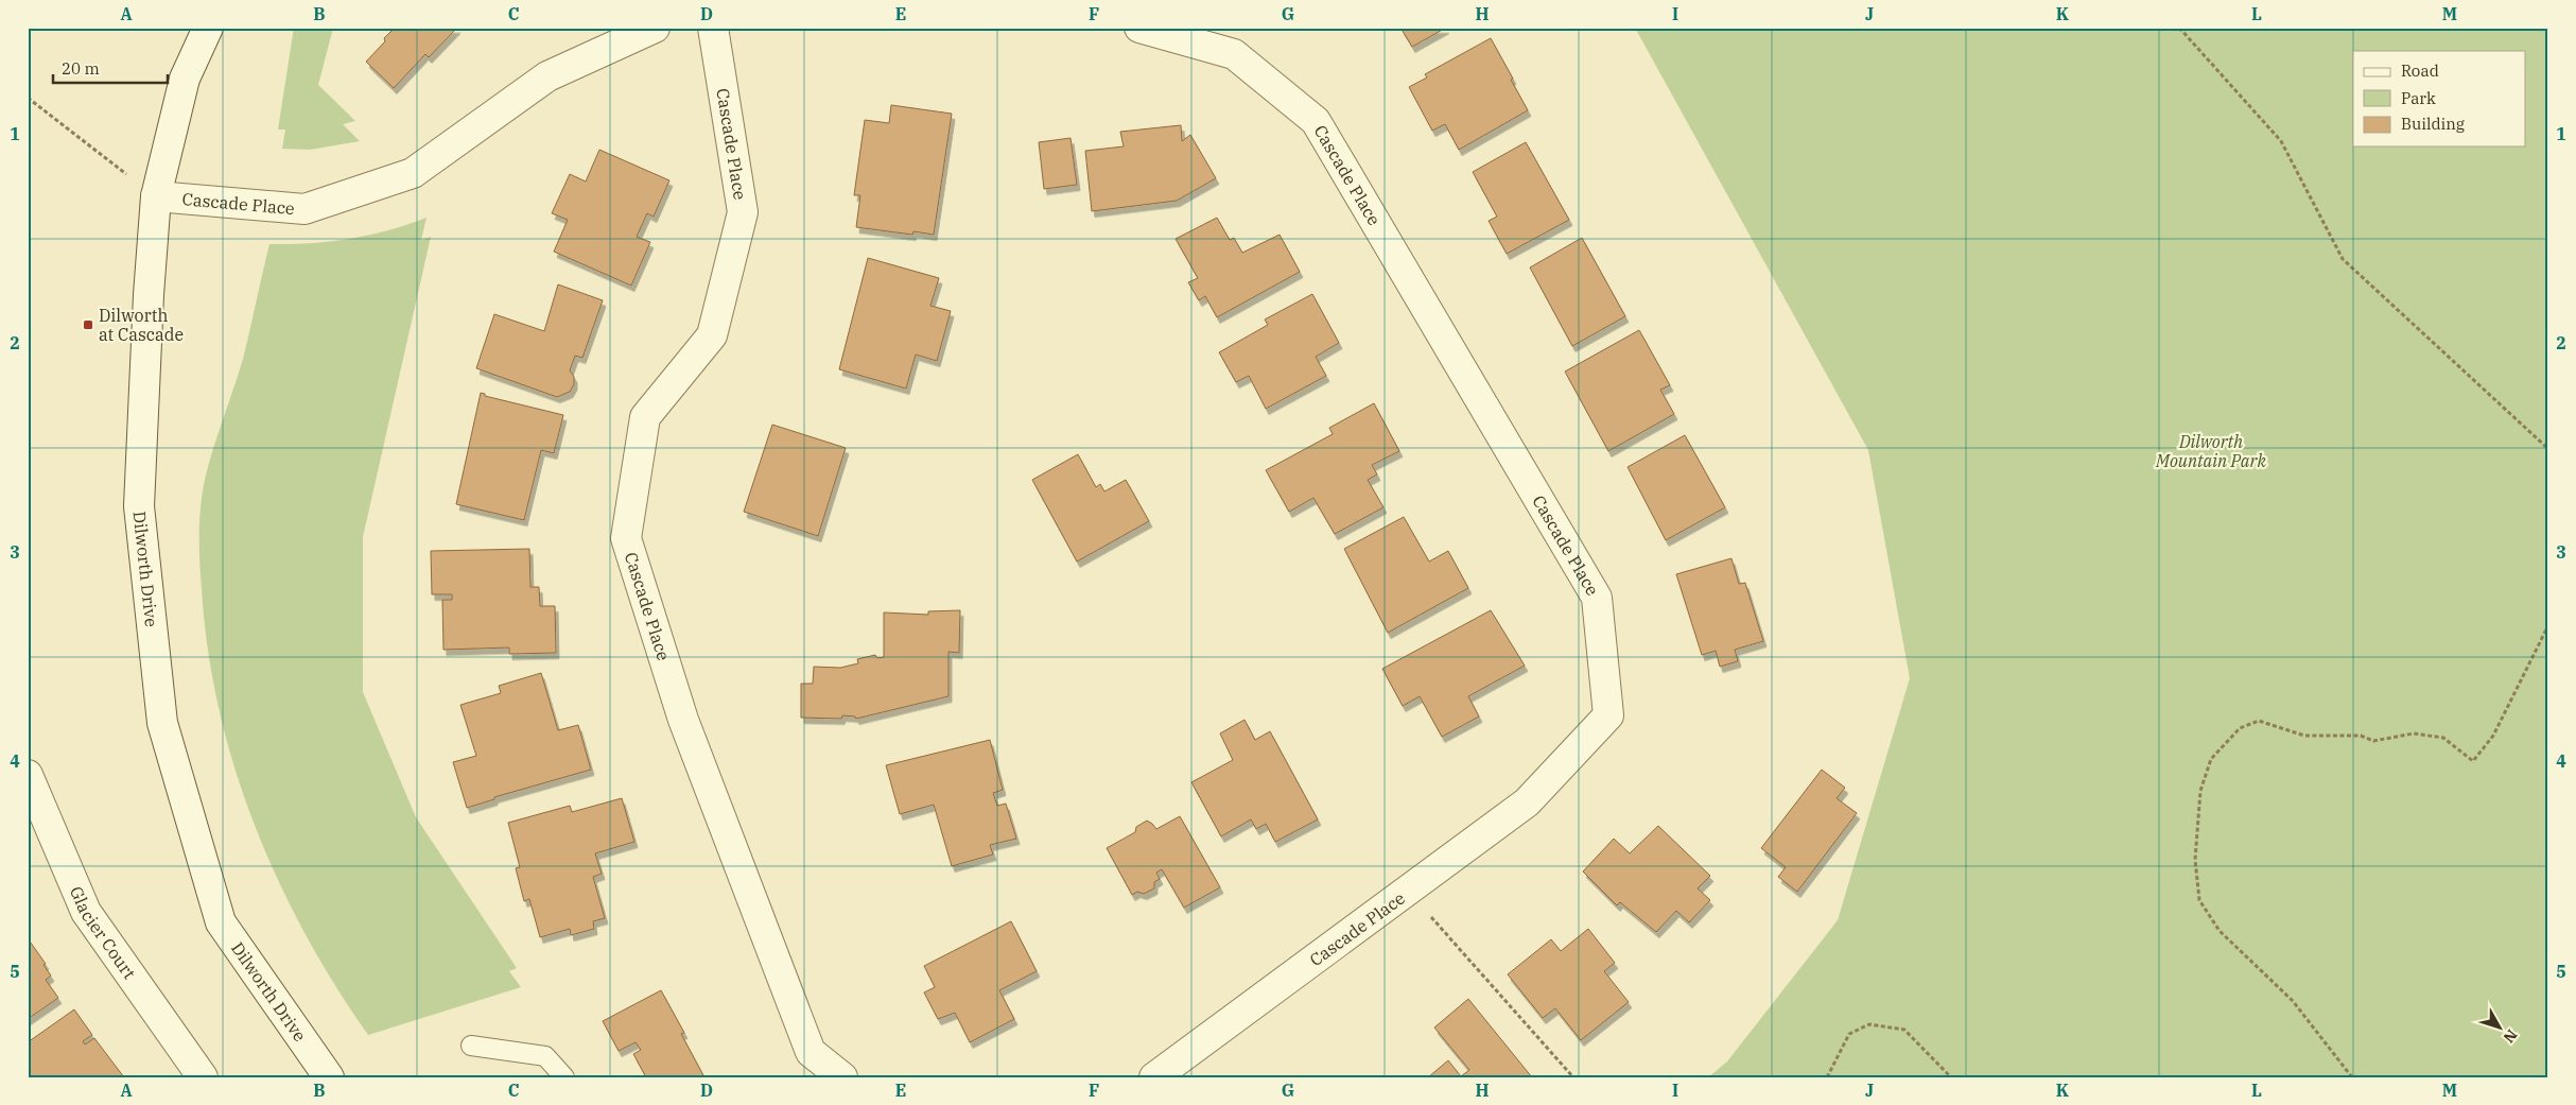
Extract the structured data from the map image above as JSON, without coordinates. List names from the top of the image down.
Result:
{
  "streets": {
    "street": ["Cascade Place", "Dilworth Drive", "Glacier Court"]
  },
  "crossings": [
    ["Cascade Place", "Dilworth Drive"]
  ],
  "parks": ["Dilworth Mountain Park"],
  "places": {
    "transit": ["Dilworth at Cascade"]
  },
  "legend": ["Road", "Park", "Building"],
  "scale_bar": "20 m",
  "north": "bottom right",
  "grid": {
    "columns": [
      "A",
      "B",
      "C",
      "D",
      "E",
      "F",
      "G",
      "H",
      "I",
      "J",
      "K",
      "L",
      "M"
    ],
    "rows": [
      "1",
      "2",
      "3",
      "4",
      "5"
    ]
  }
}
